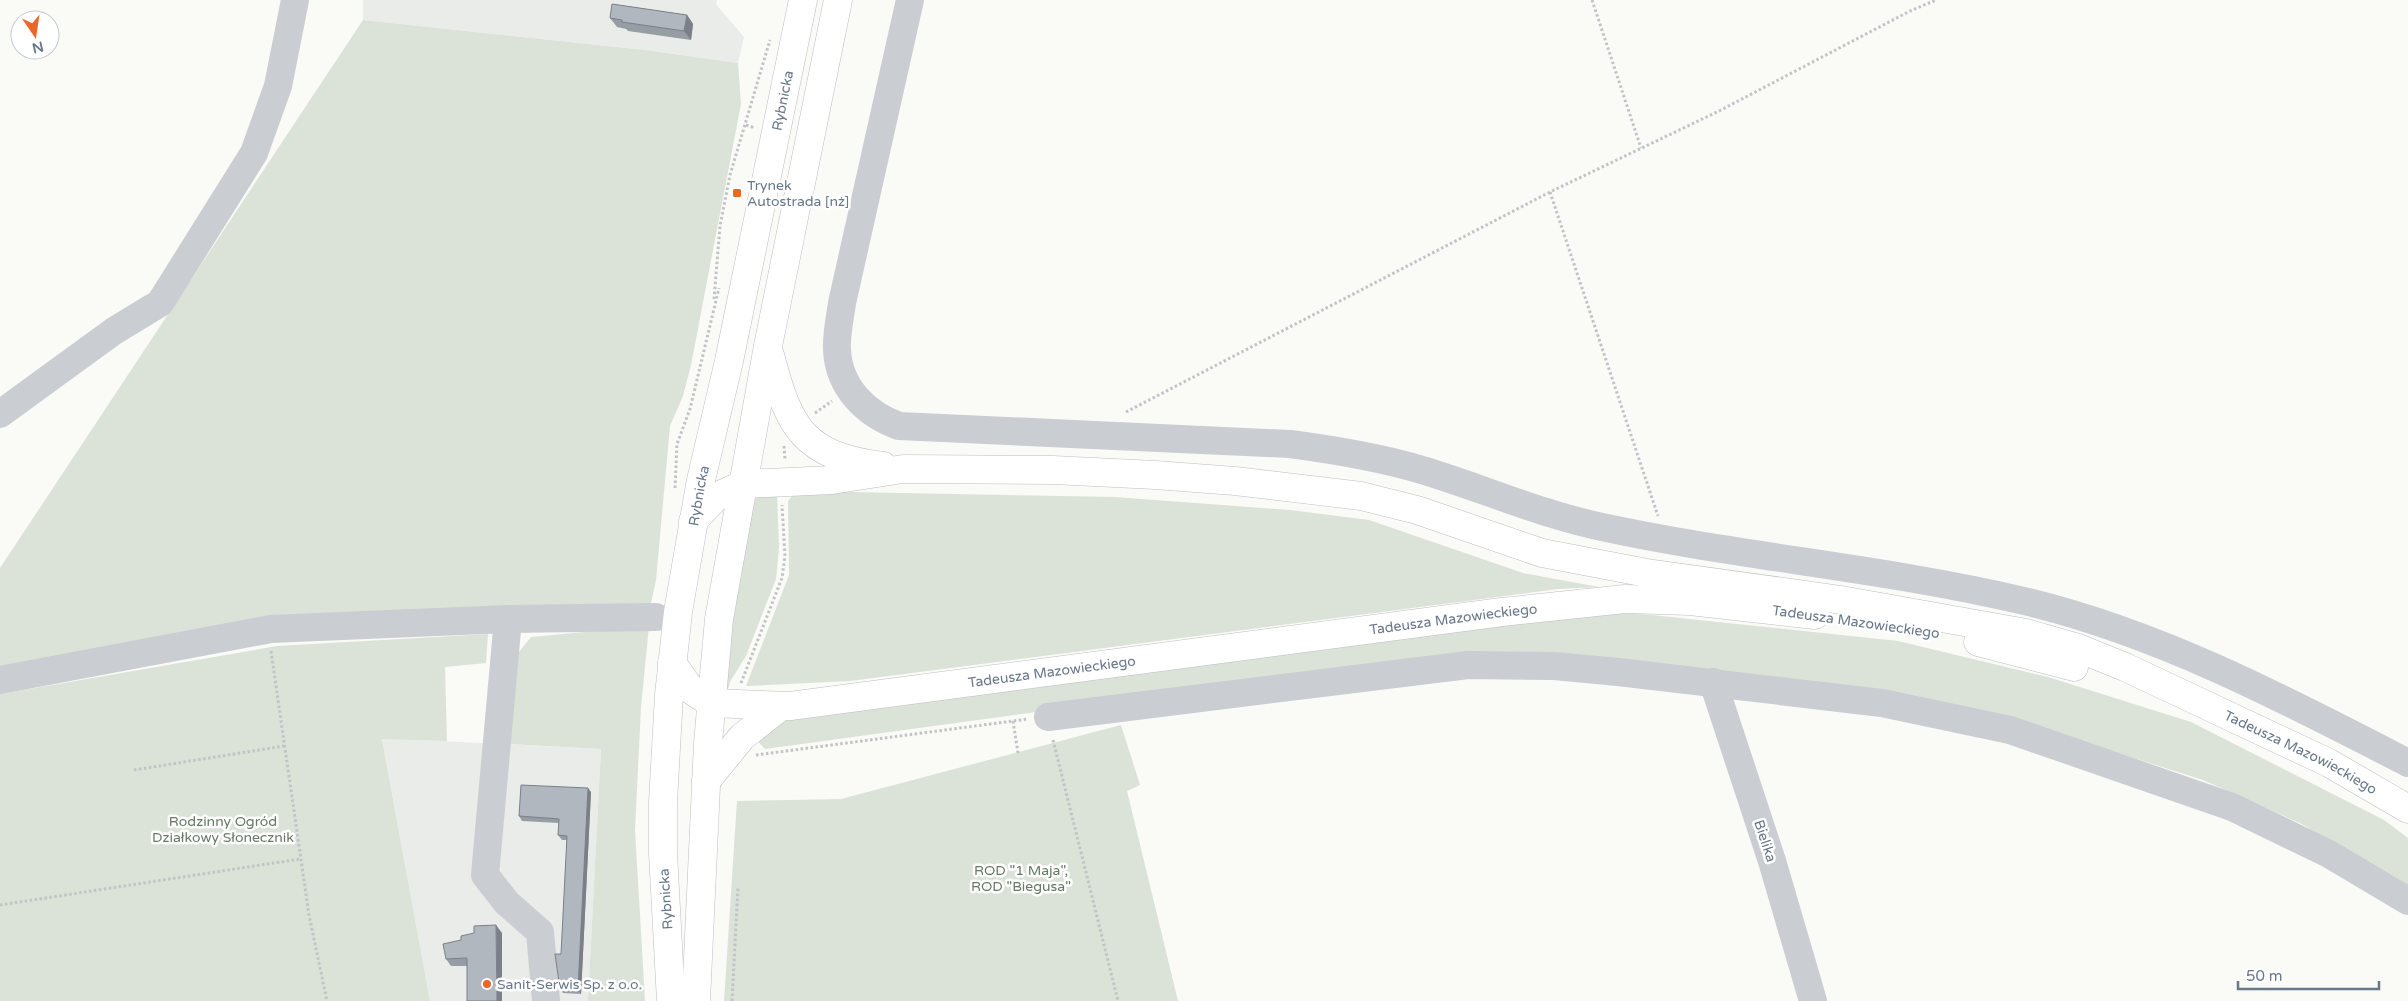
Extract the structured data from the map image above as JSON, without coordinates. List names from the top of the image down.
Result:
{
  "streets": {
    "main road": ["Rybnicka", "Tadeusza Mazowieckiego"],
    "street": ["Bielika"]
  },
  "parks": ["Rodzinny Ogród Działkowy Słonecznik", "ROD \"1 Maja\", ROD \"Biegusa\""],
  "places": {
    "transit": ["Trynek Autostrada [nż]"],
    "other": ["Sanit-Serwis Sp. z o.o."]
  },
  "scale_bar": "50 m",
  "north": "bottom"
}
